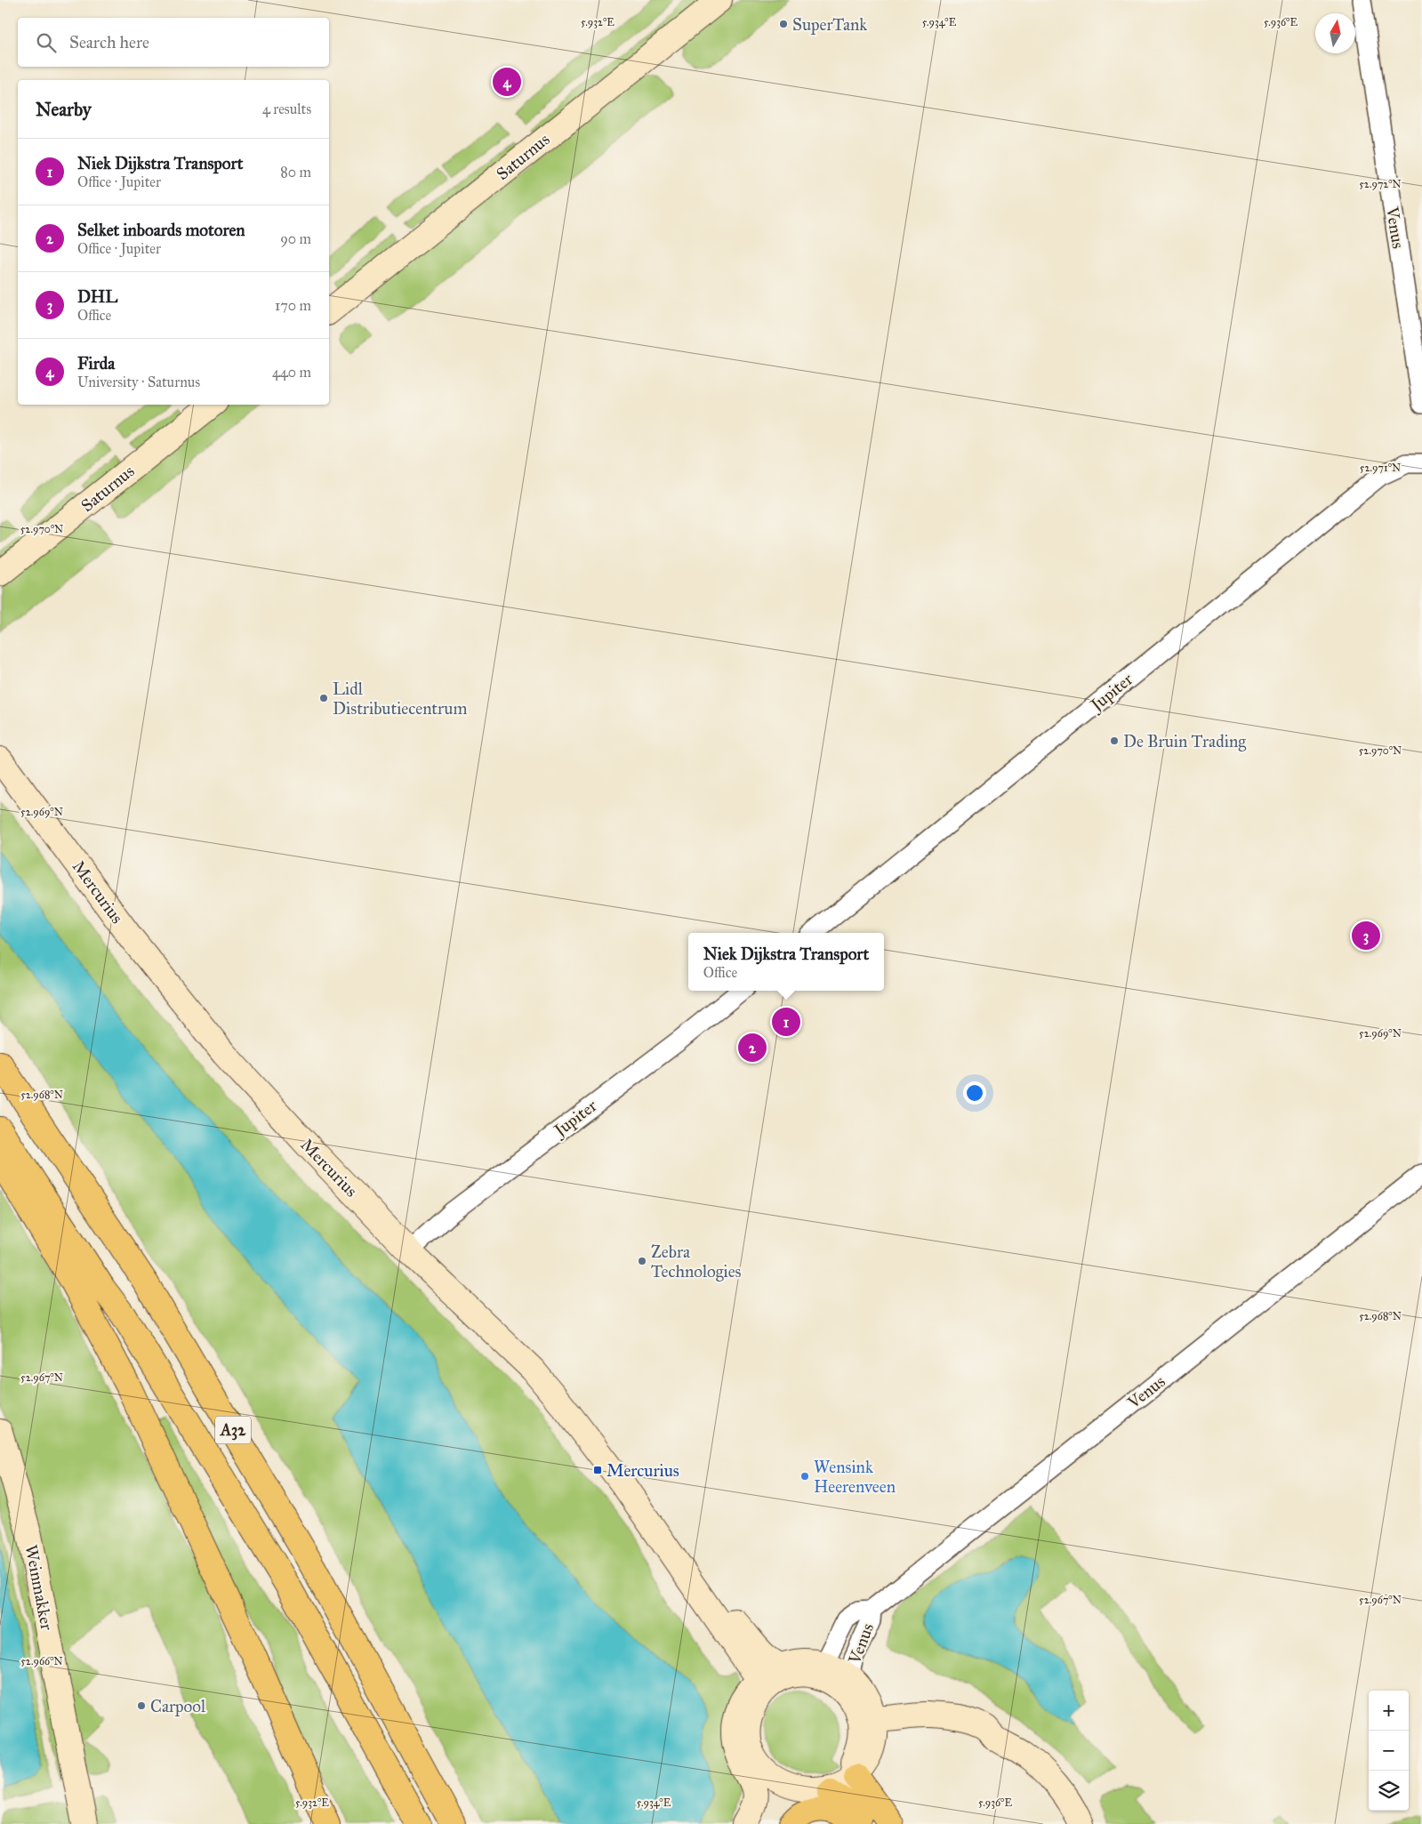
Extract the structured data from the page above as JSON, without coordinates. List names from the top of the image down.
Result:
{
  "streets": {
    "highway": ["A32"],
    "main road": ["Saturnus", "Mercurius", "Weinmakker"],
    "street": ["Venus", "Jupiter"]
  },
  "crossings": [
    ["Venus", "Mercurius"],
    ["Jupiter", "Mercurius"]
  ],
  "places": {
    "other": [
      "SuperTank",
      "Lidl Distributiecentrum",
      "De Bruin Trading",
      "Zebra Technologies",
      "Wensink Heerenveen",
      "Carpool"
    ],
    "transit": ["Mercurius"]
  },
  "north": "top",
  "page": {
    "search": "Search here",
    "pins": [
      "4",
      "3",
      "1",
      "2"
    ],
    "heading": ["Nearby", "4 results"],
    "list": [
      {
        "mark": "1",
        "name": "Niek Dijkstra Transport",
        "note": "Office · Jupiter",
        "value": "80 m"
      },
      {
        "mark": "2",
        "name": "Selket inboards motoren",
        "note": "Office · Jupiter",
        "value": "90 m"
      },
      {
        "mark": "3",
        "name": "DHL",
        "note": "Office",
        "value": "170 m"
      },
      {
        "mark": "4",
        "name": "Firda",
        "note": "University · Saturnus",
        "value": "440 m"
      }
    ],
    "popup": ["Niek Dijkstra Transport", "Office"],
    "map_buttons": ["+", "−"]
  },
  "coordinates": [
    "5.932°E",
    "5.934°E",
    "5.936°E",
    "52.972°N",
    "52.971°N",
    "52.970°N",
    "52.969°N",
    "52.968°N",
    "52.967°N",
    "52.966°N"
  ]
}
